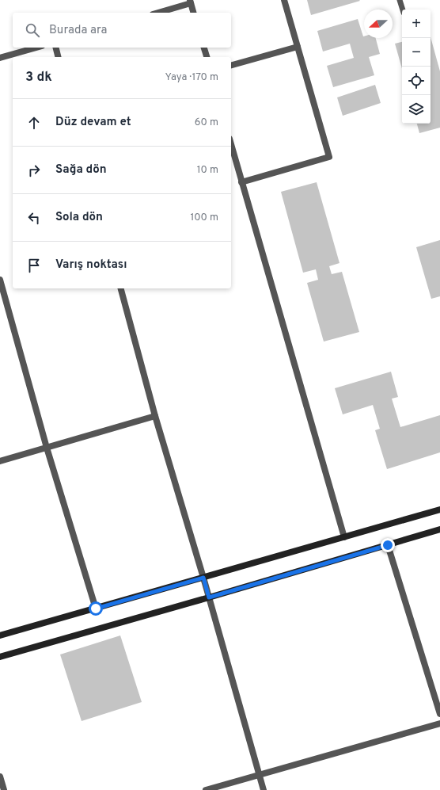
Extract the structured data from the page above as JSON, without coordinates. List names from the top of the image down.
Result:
{
  "north": "left",
  "page": {
    "map_buttons": ["+", "−"],
    "search": "Burada ara",
    "heading": ["3 dk", "Yaya · 170 m"],
    "list": [
      ["Düz devam et", "60 m"],
      ["Sağa dön", "10 m"],
      ["Sola dön", "100 m"],
      "Varış noktası"
    ]
  }
}
